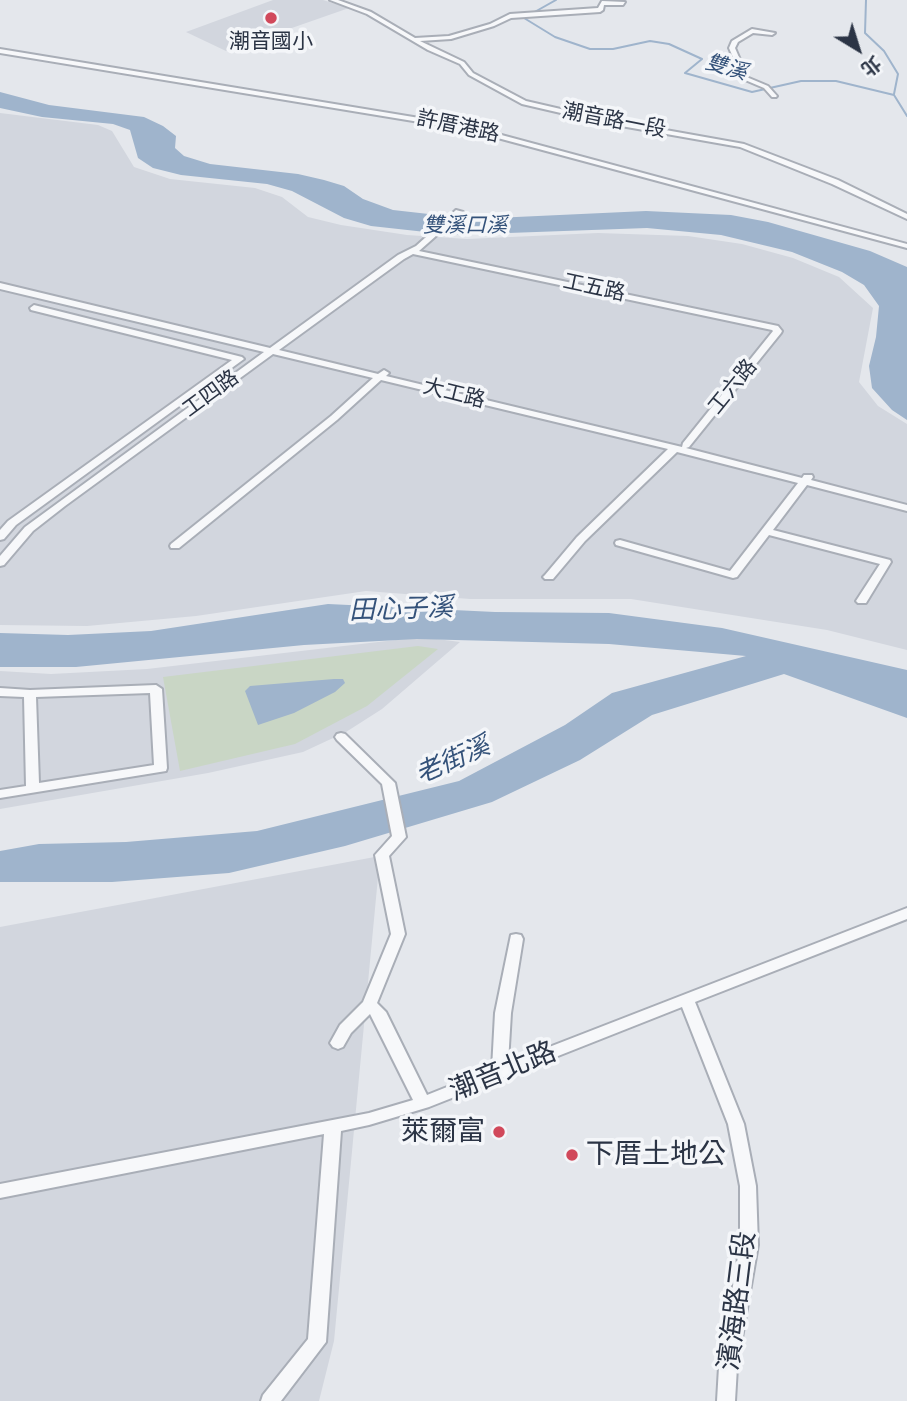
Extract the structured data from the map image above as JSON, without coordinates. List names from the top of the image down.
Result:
{
  "streets": {
    "street": [
      "潮音路一段",
      "許厝港路",
      "工五路",
      "工六路",
      "工四路",
      "大工路",
      "潮音北路",
      "濱海路三段"
    ]
  },
  "crossings": [
    ["工五路", "工六路"],
    ["工五路", "工四路"],
    ["工六路", "大工路"],
    ["工四路", "大工路"],
    ["潮音北路", "濱海路三段"]
  ],
  "water": [
    "雙溪",
    "雙溪口溪",
    "田心子溪",
    "老街溪"
  ],
  "places": ["潮音國小", "萊爾富", "下厝土地公"],
  "north": "bottom right"
}
